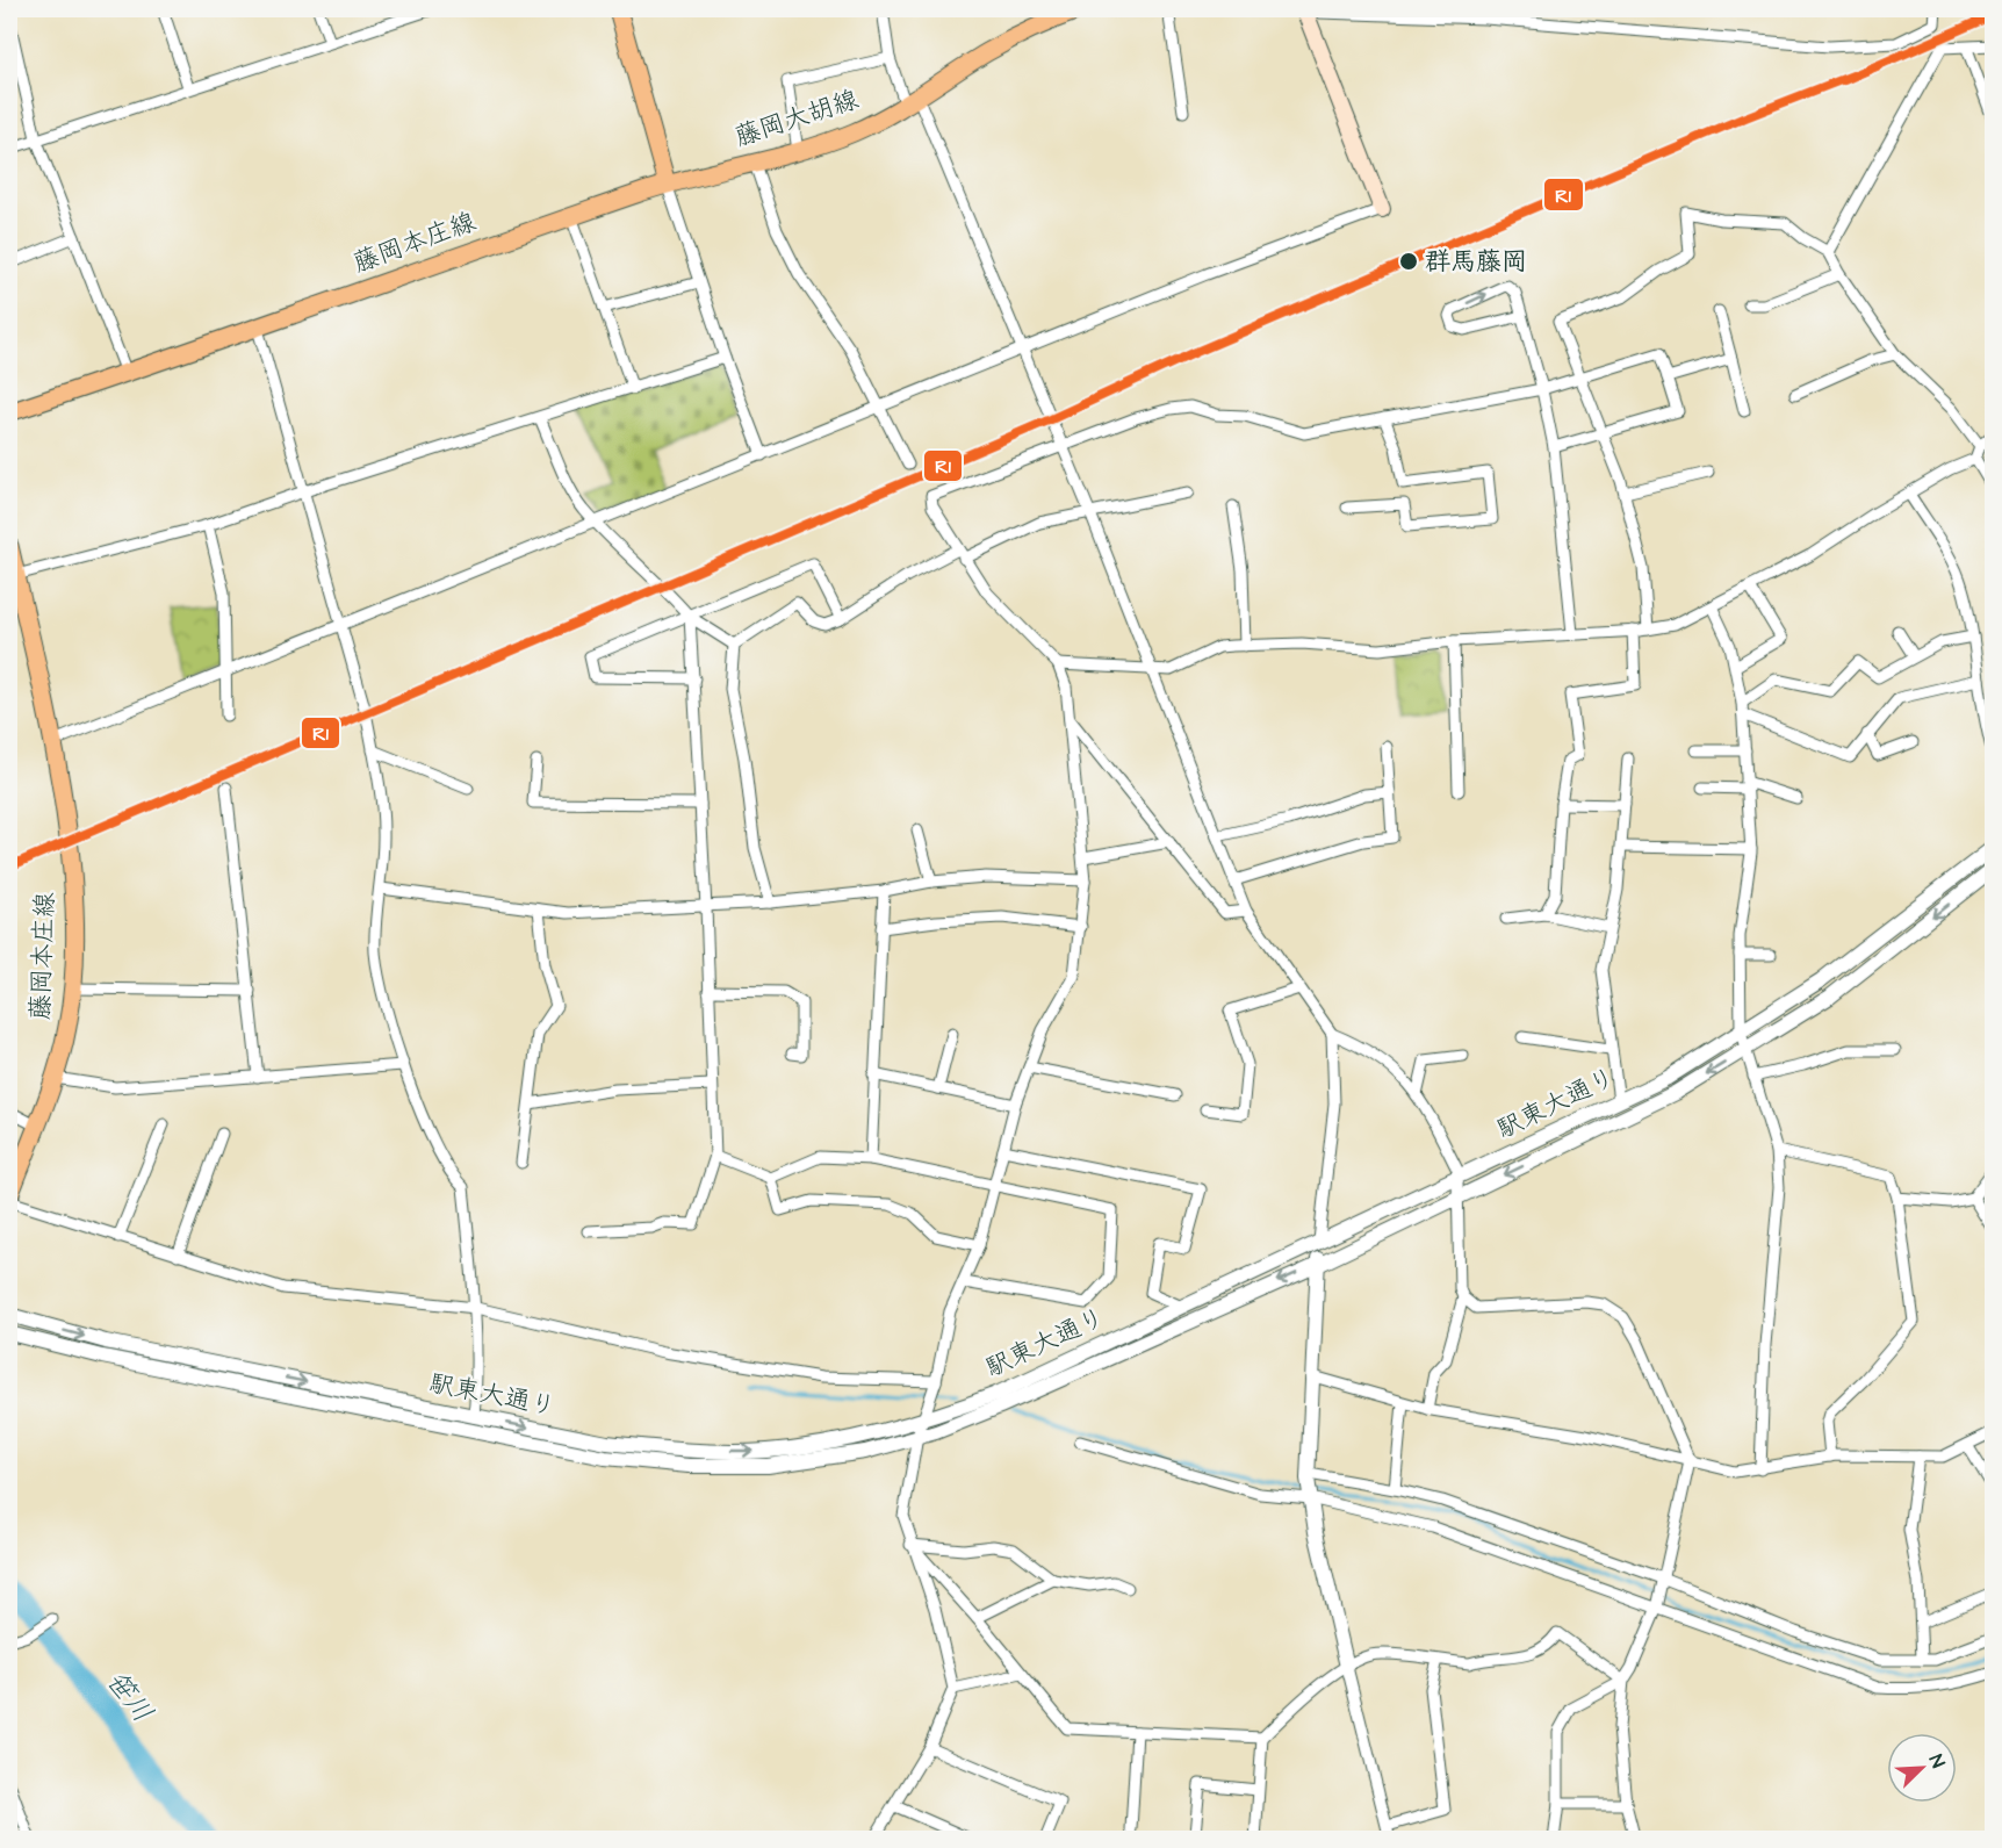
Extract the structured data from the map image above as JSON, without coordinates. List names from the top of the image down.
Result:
{
  "streets": {
    "main road": ["藤岡大胡線", "藤岡本庄線"],
    "street": ["駅東大通り"]
  },
  "crossings": [
    ["藤岡大胡線", "藤岡本庄線"]
  ],
  "water": ["笹川"],
  "places": ["群馬藤岡"],
  "lines": ["transit line R1"],
  "north": "top right"
}
